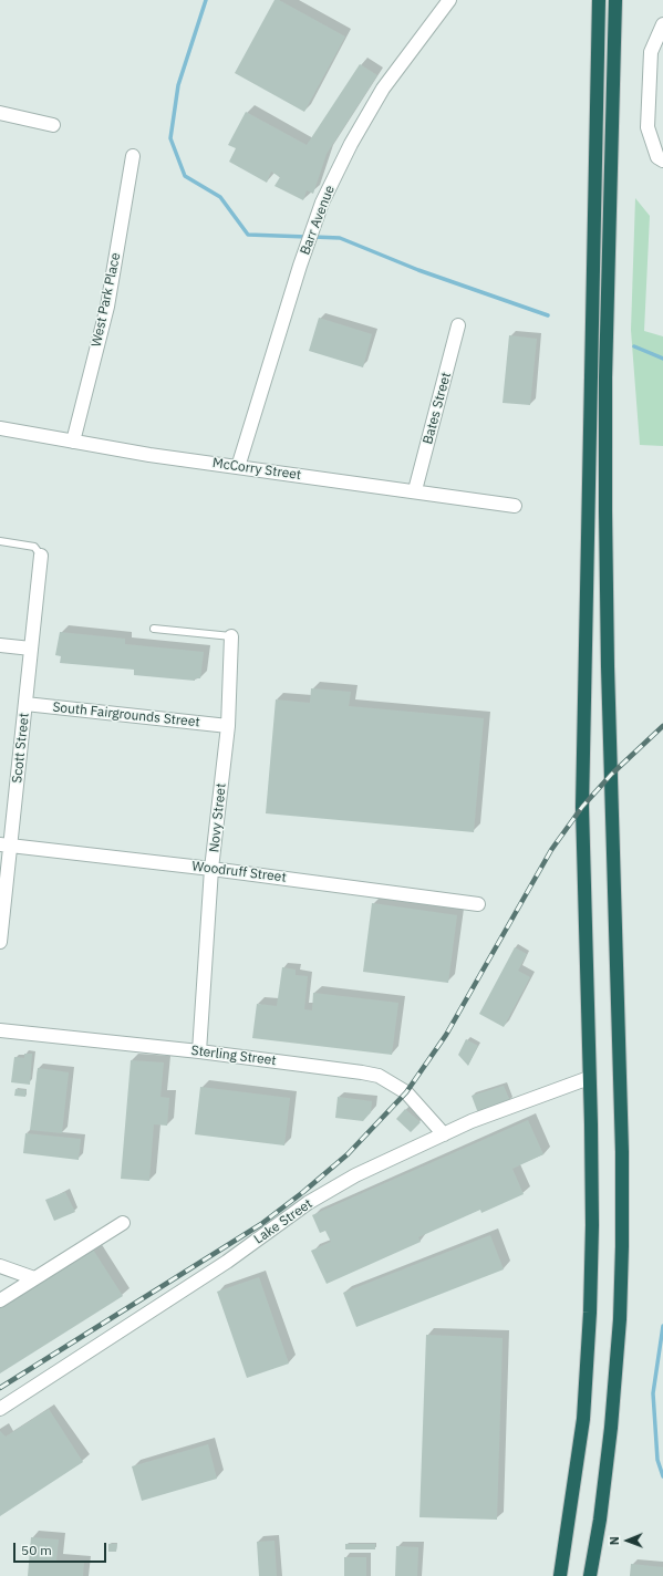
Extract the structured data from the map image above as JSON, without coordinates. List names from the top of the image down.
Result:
{
  "streets": {
    "street": [
      "Barr Avenue",
      "West Park Place",
      "Bates Street",
      "McCorry Street",
      "South Fairgrounds Street",
      "Scott Street",
      "Novy Street",
      "Woodruff Street",
      "Sterling Street",
      "Lake Street"
    ]
  },
  "crossings": [
    ["Barr Avenue", "McCorry Street"],
    ["West Park Place", "McCorry Street"],
    ["Bates Street", "McCorry Street"],
    ["South Fairgrounds Street", "Scott Street"],
    ["South Fairgrounds Street", "Novy Street"],
    ["Scott Street", "Woodruff Street"],
    ["Novy Street", "Woodruff Street"],
    ["Novy Street", "Sterling Street"],
    ["Sterling Street", "Lake Street"]
  ],
  "scale_bar": "50 m",
  "north": "left"
}
